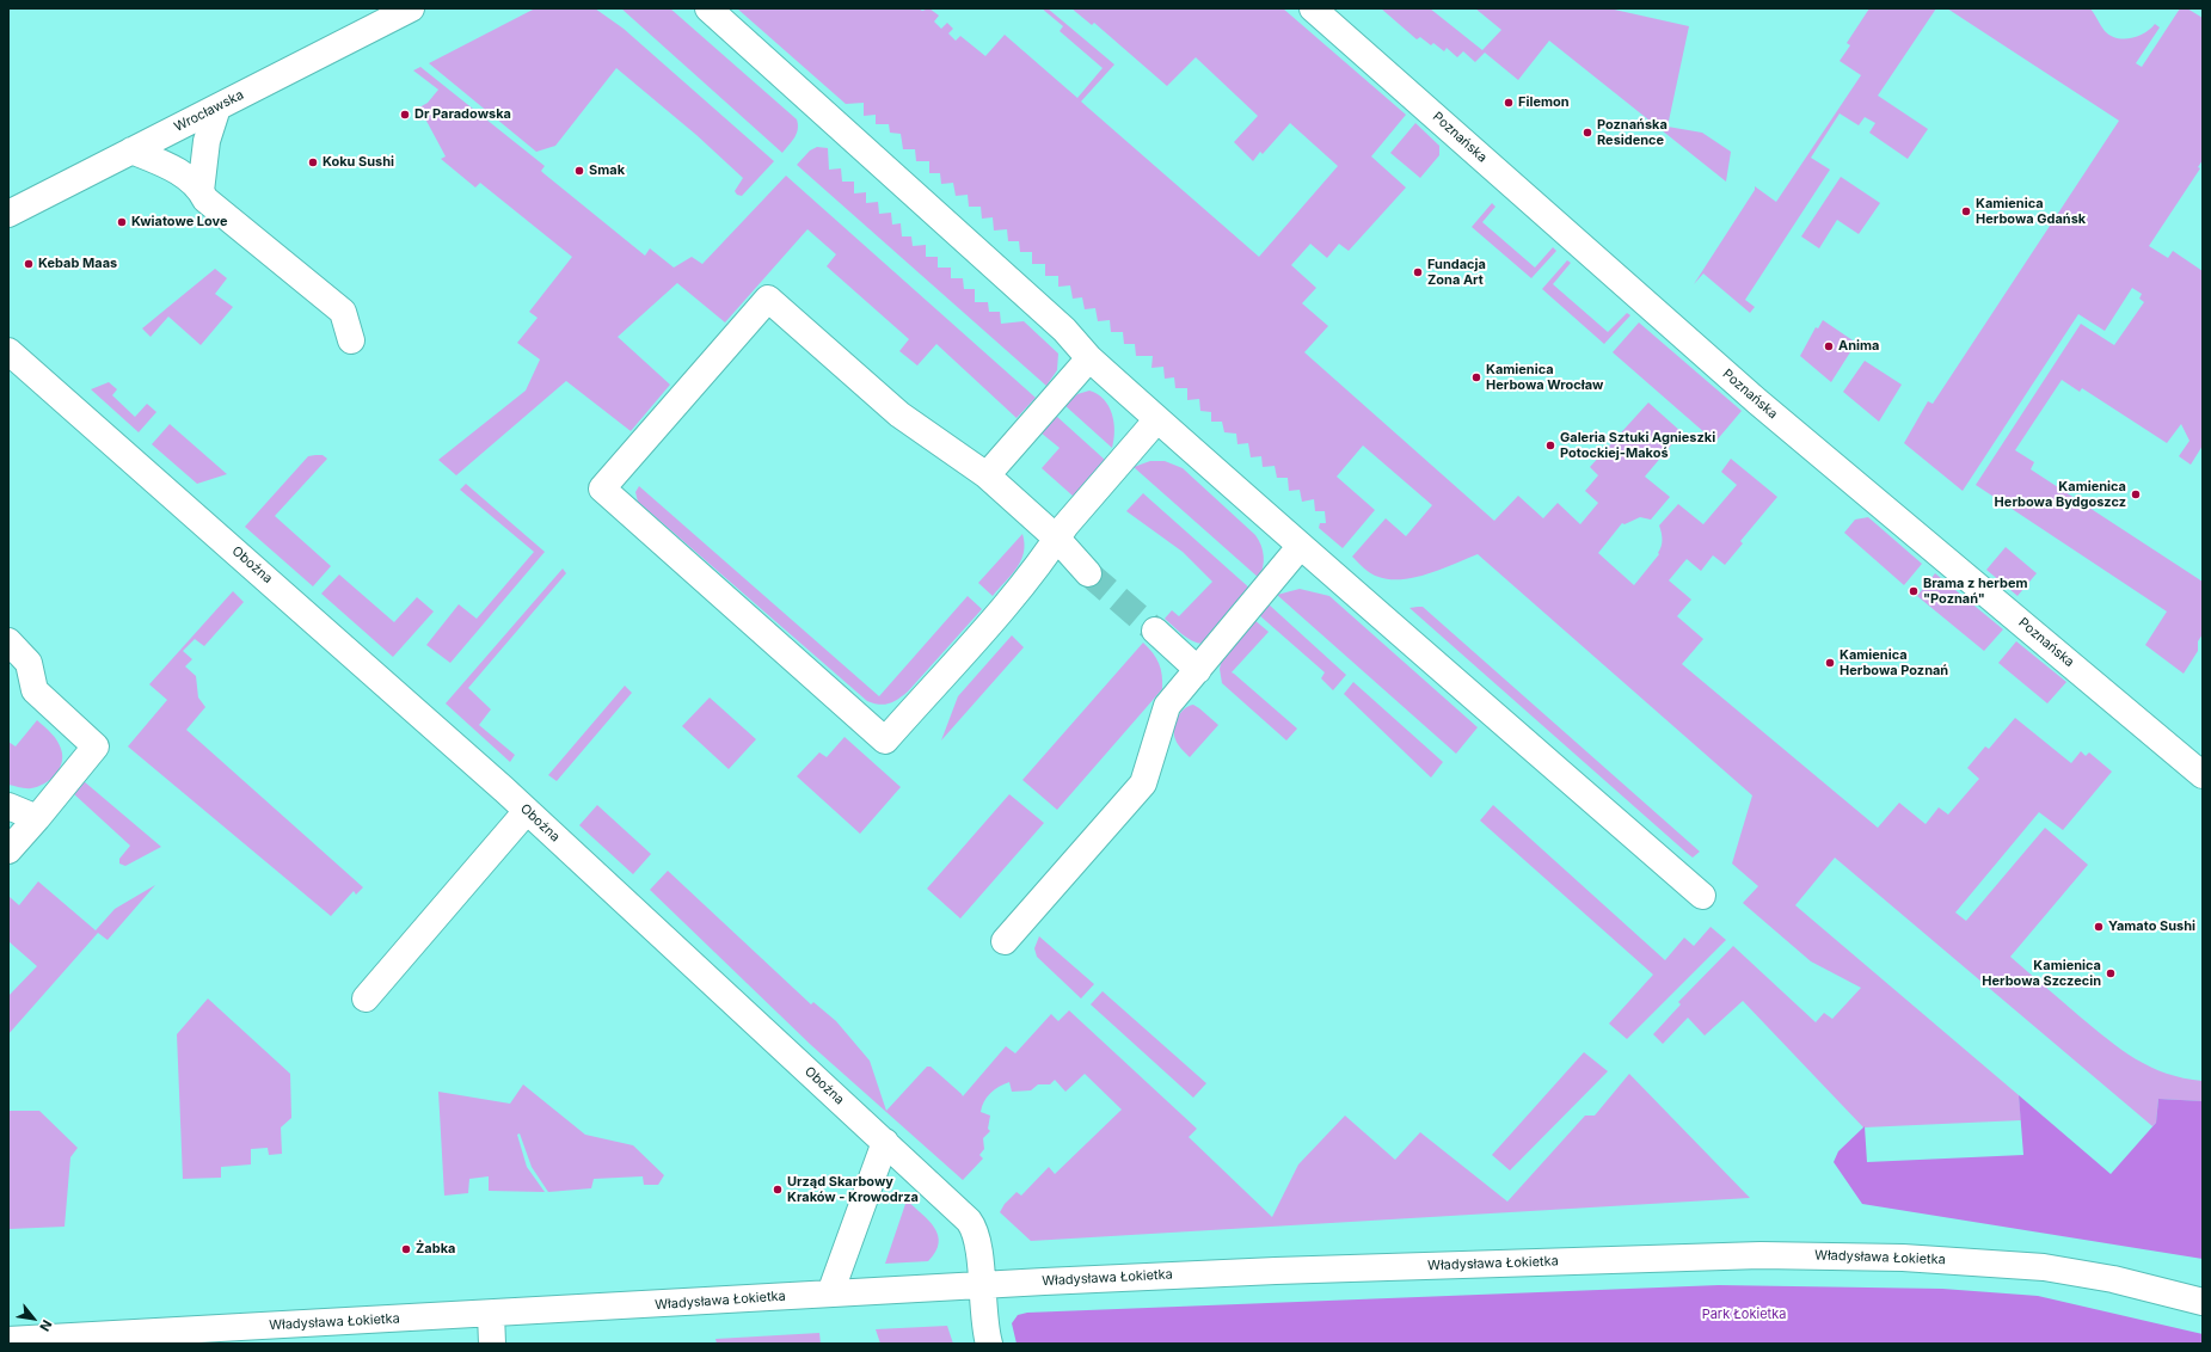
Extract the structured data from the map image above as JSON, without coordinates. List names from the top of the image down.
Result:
{
  "streets": {
    "street": [
      "Wrocławska",
      "Poznańska",
      "Oboźna",
      "Władysława Łokietka"
    ]
  },
  "crossings": [
    ["Oboźna", "Władysława Łokietka"]
  ],
  "parks": ["Park Łokietka"],
  "places": [
    "Filemon",
    "Dr Paradowska",
    "Poznańska Residence",
    "Koku Sushi",
    "Smak",
    "Kamienica Herbowa Gdańsk",
    "Kwiatowe Love",
    "Kebab Maas",
    "Fundacja Zona Art",
    "Anima",
    "Kamienica Herbowa Wrocław",
    "Galeria Sztuki Agnieszki Potockiej-Makoś",
    "Kamienica Herbowa Bydgoszcz",
    "Brama z herbem \"Poznań\"",
    "Kamienica Herbowa Poznań",
    "Yamato Sushi",
    "Kamienica Herbowa Szczecin",
    "Urząd Skarbowy Kraków - Krowodrza",
    "Żabka"
  ],
  "north": "bottom right"
}
